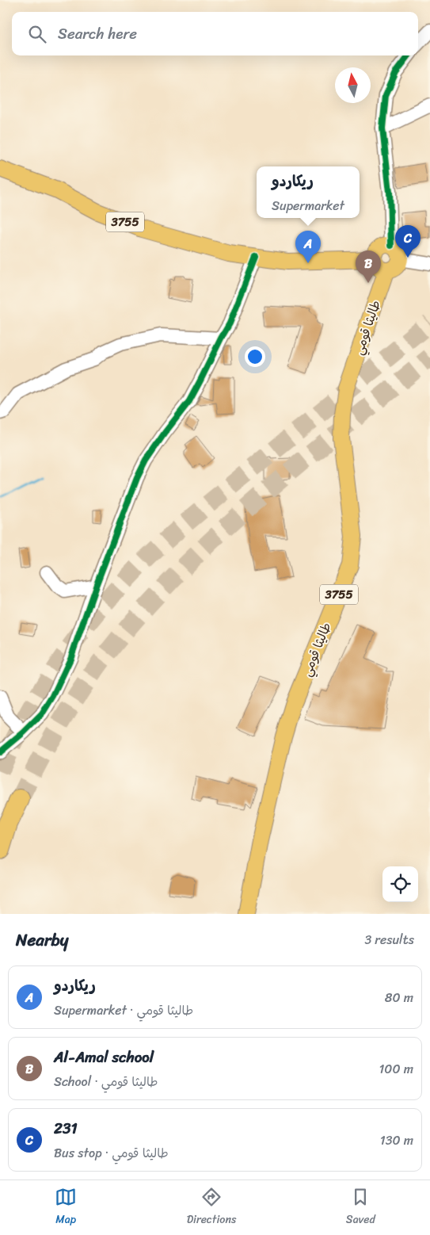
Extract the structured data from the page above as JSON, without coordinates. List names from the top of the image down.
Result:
{
  "streets": {
    "main road": ["3755", "طاليثا قومي"]
  },
  "crossings": [
    ["3755", "طاليثا قومي"]
  ],
  "north": "top",
  "page": {
    "search": "Search here",
    "popup": ["ريكاردو", "Supermarket"],
    "pins": ["C", "A", "B"],
    "heading": ["Nearby", "3 results"],
    "list": [
      {
        "mark": "A",
        "name": "ريكاردو",
        "note": "Supermarket · طاليثا قومي",
        "value": "80 m"
      },
      {
        "mark": "B",
        "name": "Al-Amal school",
        "note": "School · طاليثا قومي",
        "value": "100 m"
      },
      {
        "mark": "C",
        "name": "231",
        "note": "Bus stop · طاليثا قومي",
        "value": "130 m"
      }
    ],
    "nav": ["Map", "Directions", "Saved"]
  }
}
